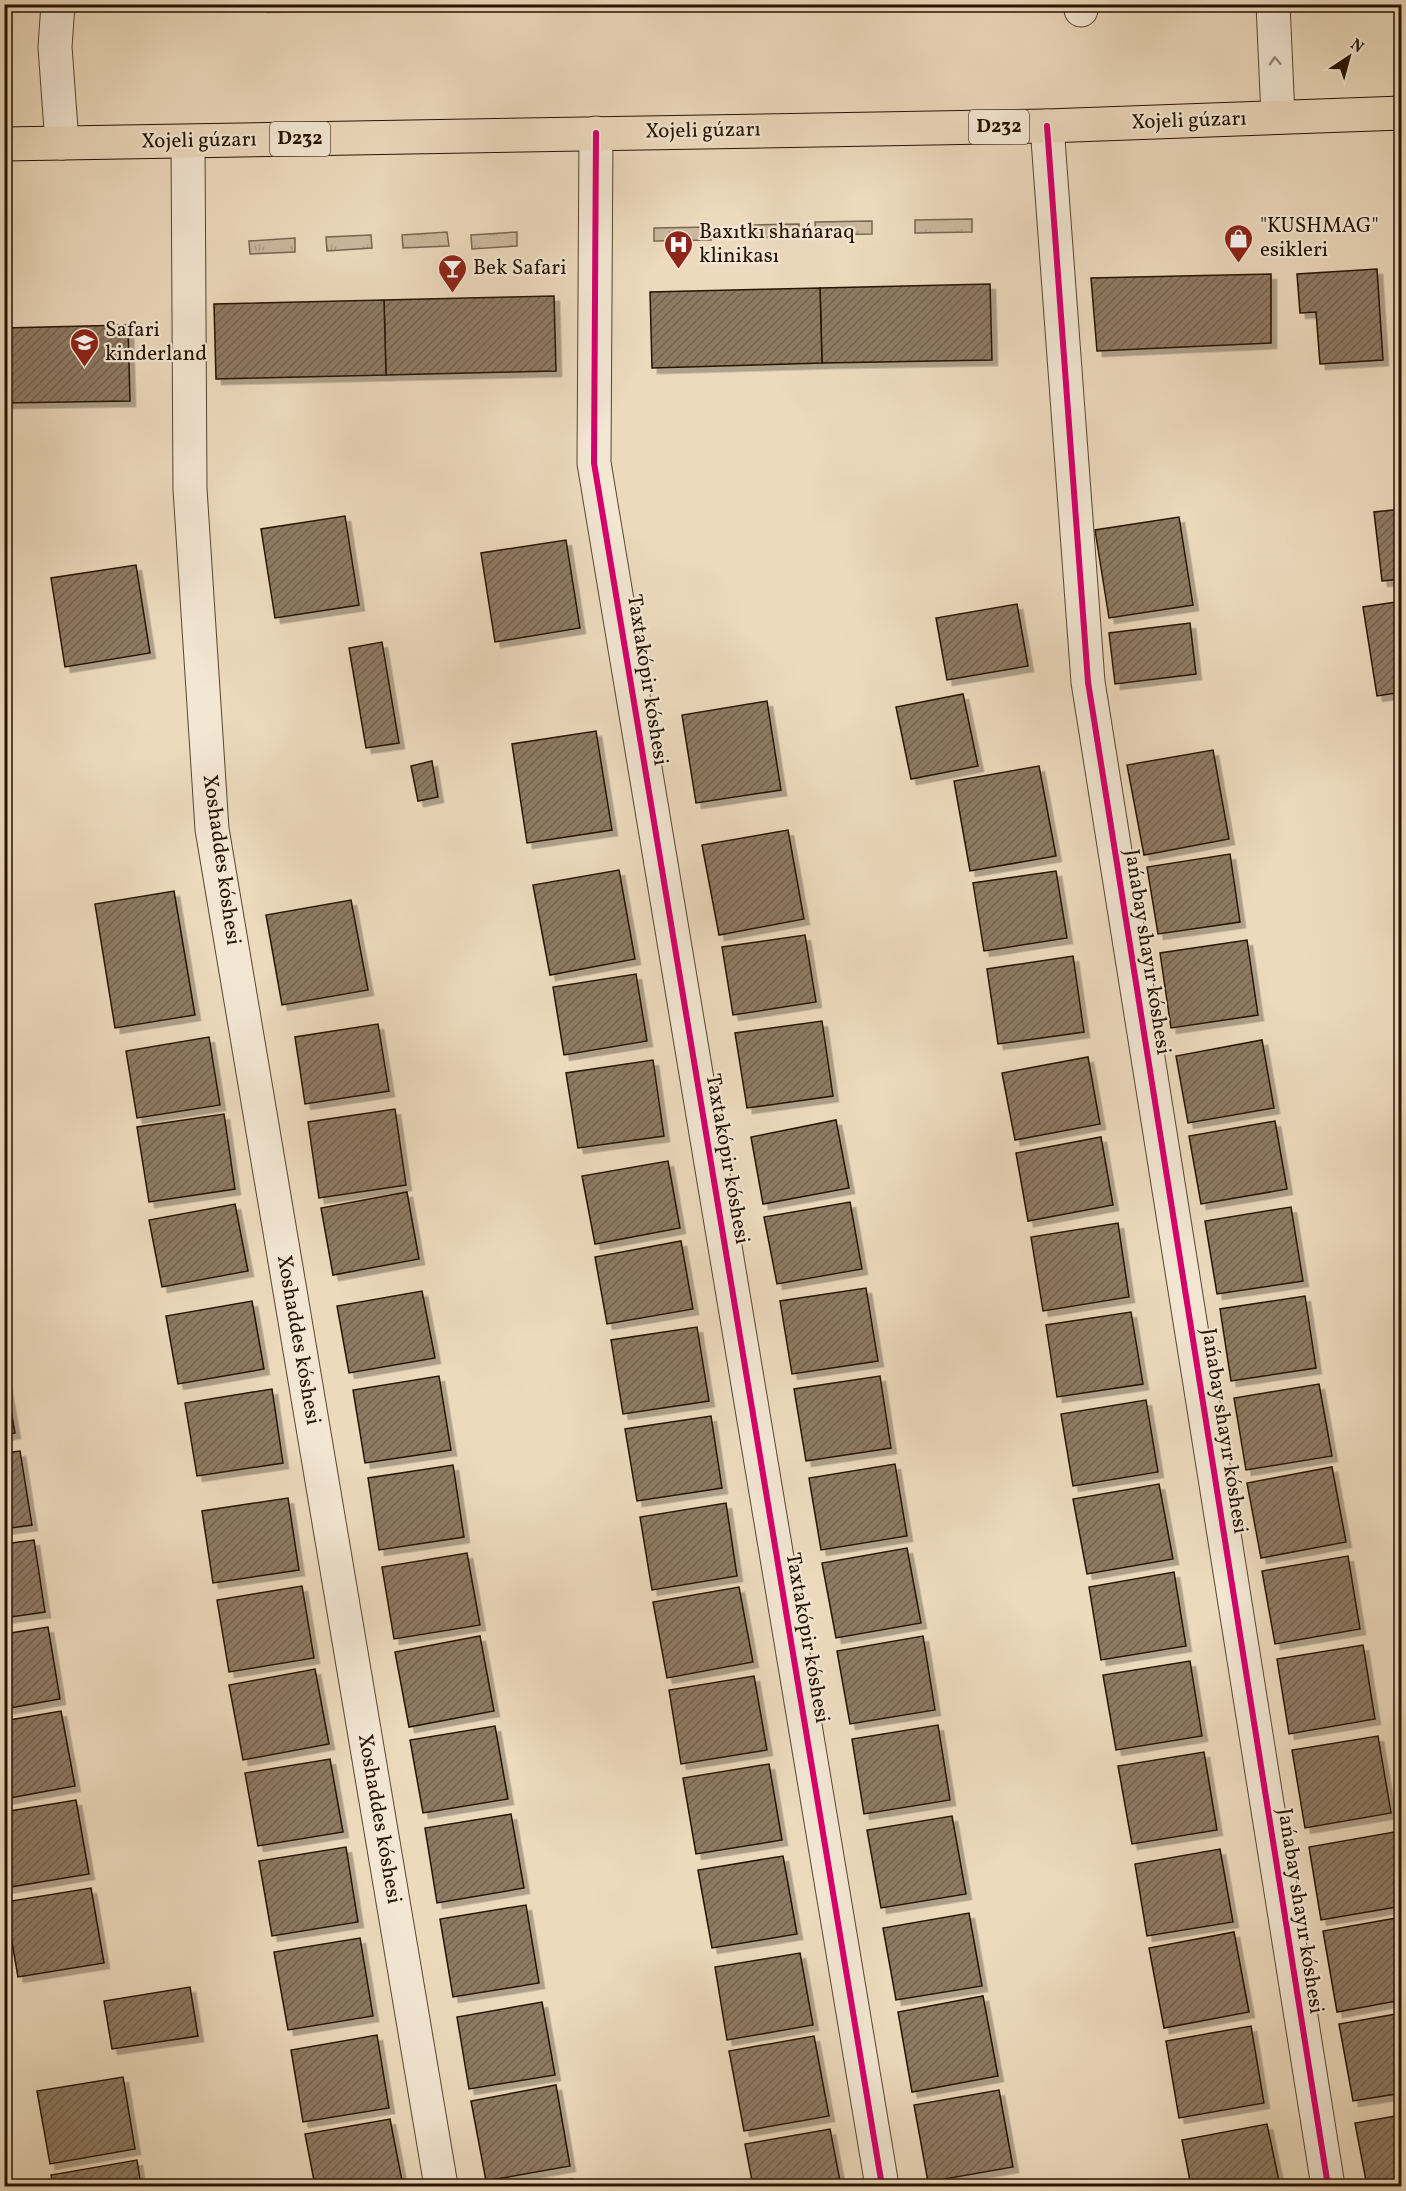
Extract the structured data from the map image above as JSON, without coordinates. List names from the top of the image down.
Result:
{
  "streets": {
    "main road": ["Xojeli gúzarı", "D232"],
    "street": ["Taxtakópir kóshesi", "Xoshaddes kóshesi", "Jańabay shayır kóshesi"]
  },
  "crossings": [
    ["Xojeli gúzarı", "Taxtakópir kóshesi"],
    ["Xojeli gúzarı", "Xoshaddes kóshesi"],
    ["Xojeli gúzarı", "Jańabay shayır kóshesi"]
  ],
  "places": {
    "shop": ["\"KUSHMAG\" esikleri"],
    "hospital": ["Baxıtkı shańaraq klinikası"],
    "bar": ["Bek Safari"],
    "school or university": ["Safari kinderland"]
  },
  "north": "top right"
}
